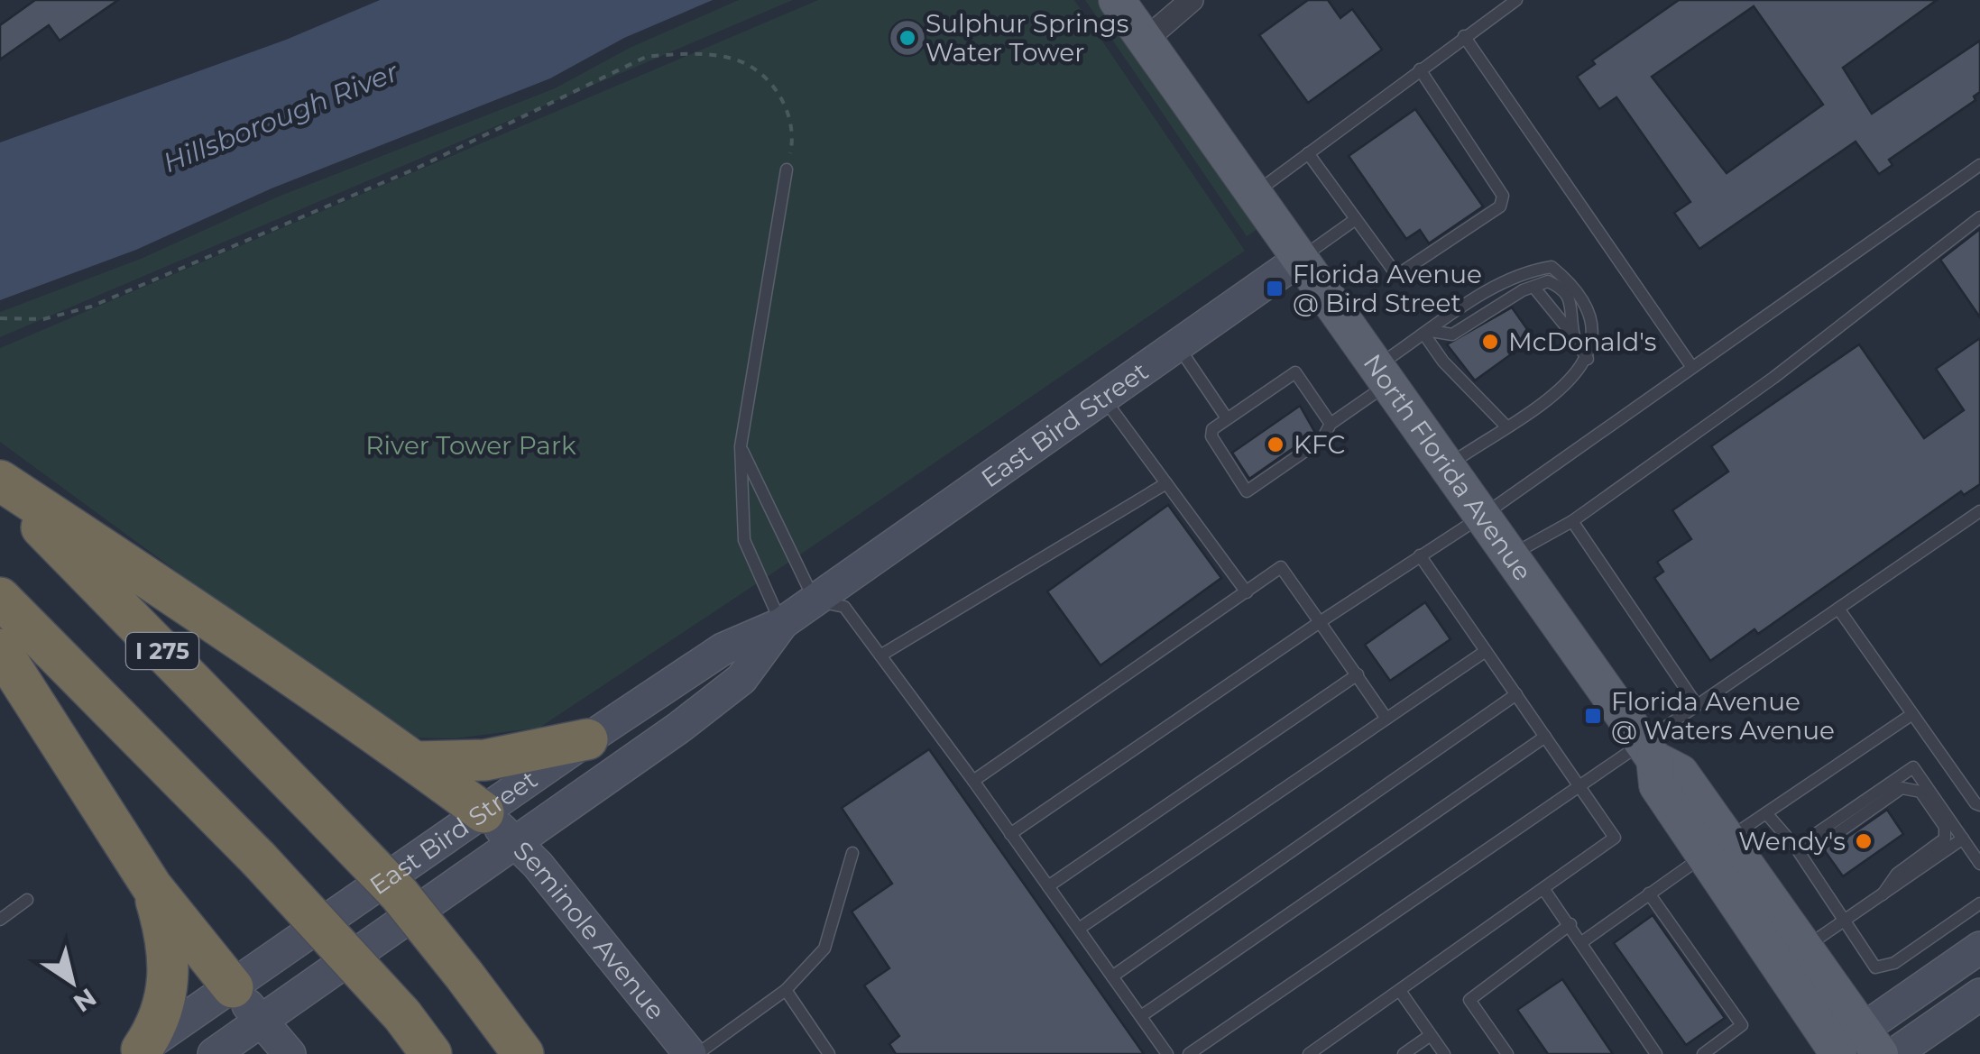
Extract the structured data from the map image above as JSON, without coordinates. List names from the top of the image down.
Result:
{
  "streets": {
    "highway": ["I 275"],
    "main road": ["North Florida Avenue"],
    "street": ["East Bird Street", "Seminole Avenue"]
  },
  "crossings": [
    ["East Bird Street", "North Florida Avenue"],
    ["East Bird Street", "Seminole Avenue"]
  ],
  "water": ["Hillsborough River"],
  "parks": ["River Tower Park"],
  "places": {
    "other": [
      "Sulphur Springs Water Tower",
      "McDonald's",
      "KFC",
      "Wendy's"
    ],
    "transit": ["Florida Avenue @ Bird Street", "Florida Avenue @ Waters Avenue"]
  },
  "north": "bottom right"
}
